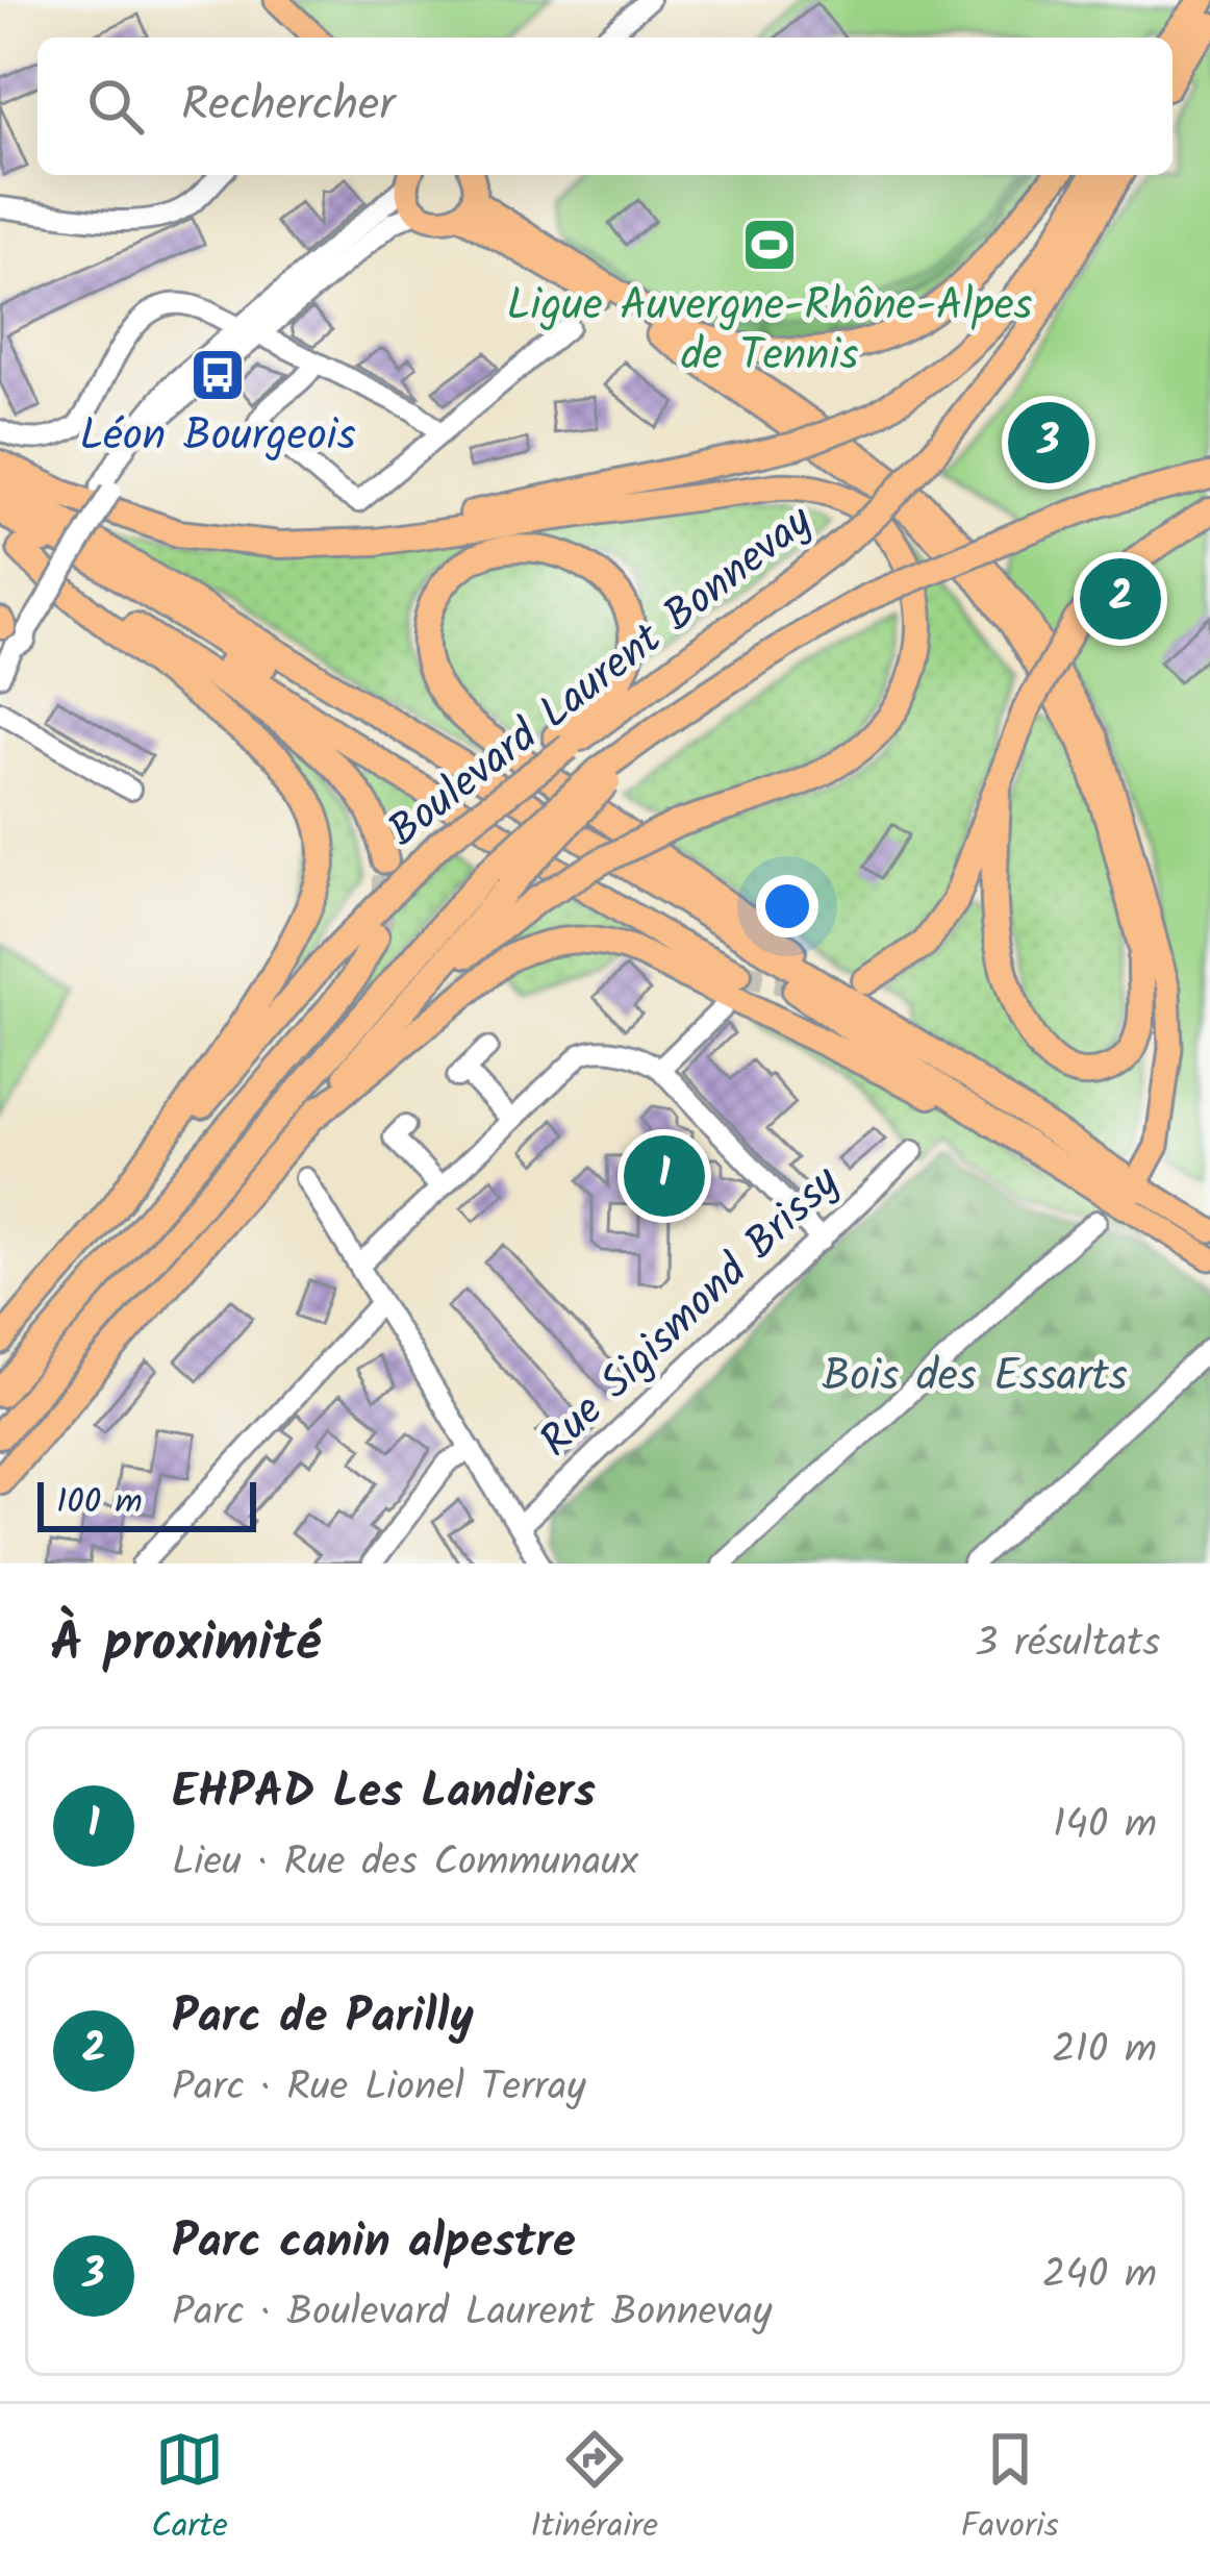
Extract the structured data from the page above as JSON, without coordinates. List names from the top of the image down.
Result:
{
  "streets": {
    "highway": ["Boulevard Laurent Bonnevay"],
    "street": ["Rue Sigismond Brissy"]
  },
  "parks": ["Bois des Essarts"],
  "places": {
    "sports": ["Ligue Auvergne-Rhône-Alpes de Tennis"],
    "bus stop": ["Léon Bourgeois"]
  },
  "scale_bar": "100 m",
  "page": {
    "search": "Rechercher",
    "pins": ["3", "2", "1"],
    "scale": "100 m",
    "heading": ["À proximité", "3 résultats"],
    "list": [
      {
        "mark": "1",
        "name": "EHPAD Les Landiers",
        "note": "Lieu · Rue des Communaux",
        "value": "140 m"
      },
      {
        "mark": "2",
        "name": "Parc de Parilly",
        "note": "Parc · Rue Lionel Terray",
        "value": "210 m"
      },
      {
        "mark": "3",
        "name": "Parc canin alpestre",
        "note": "Parc · Boulevard Laurent Bonnevay",
        "value": "240 m"
      }
    ],
    "nav": ["Carte", "Itinéraire", "Favoris"]
  }
}
